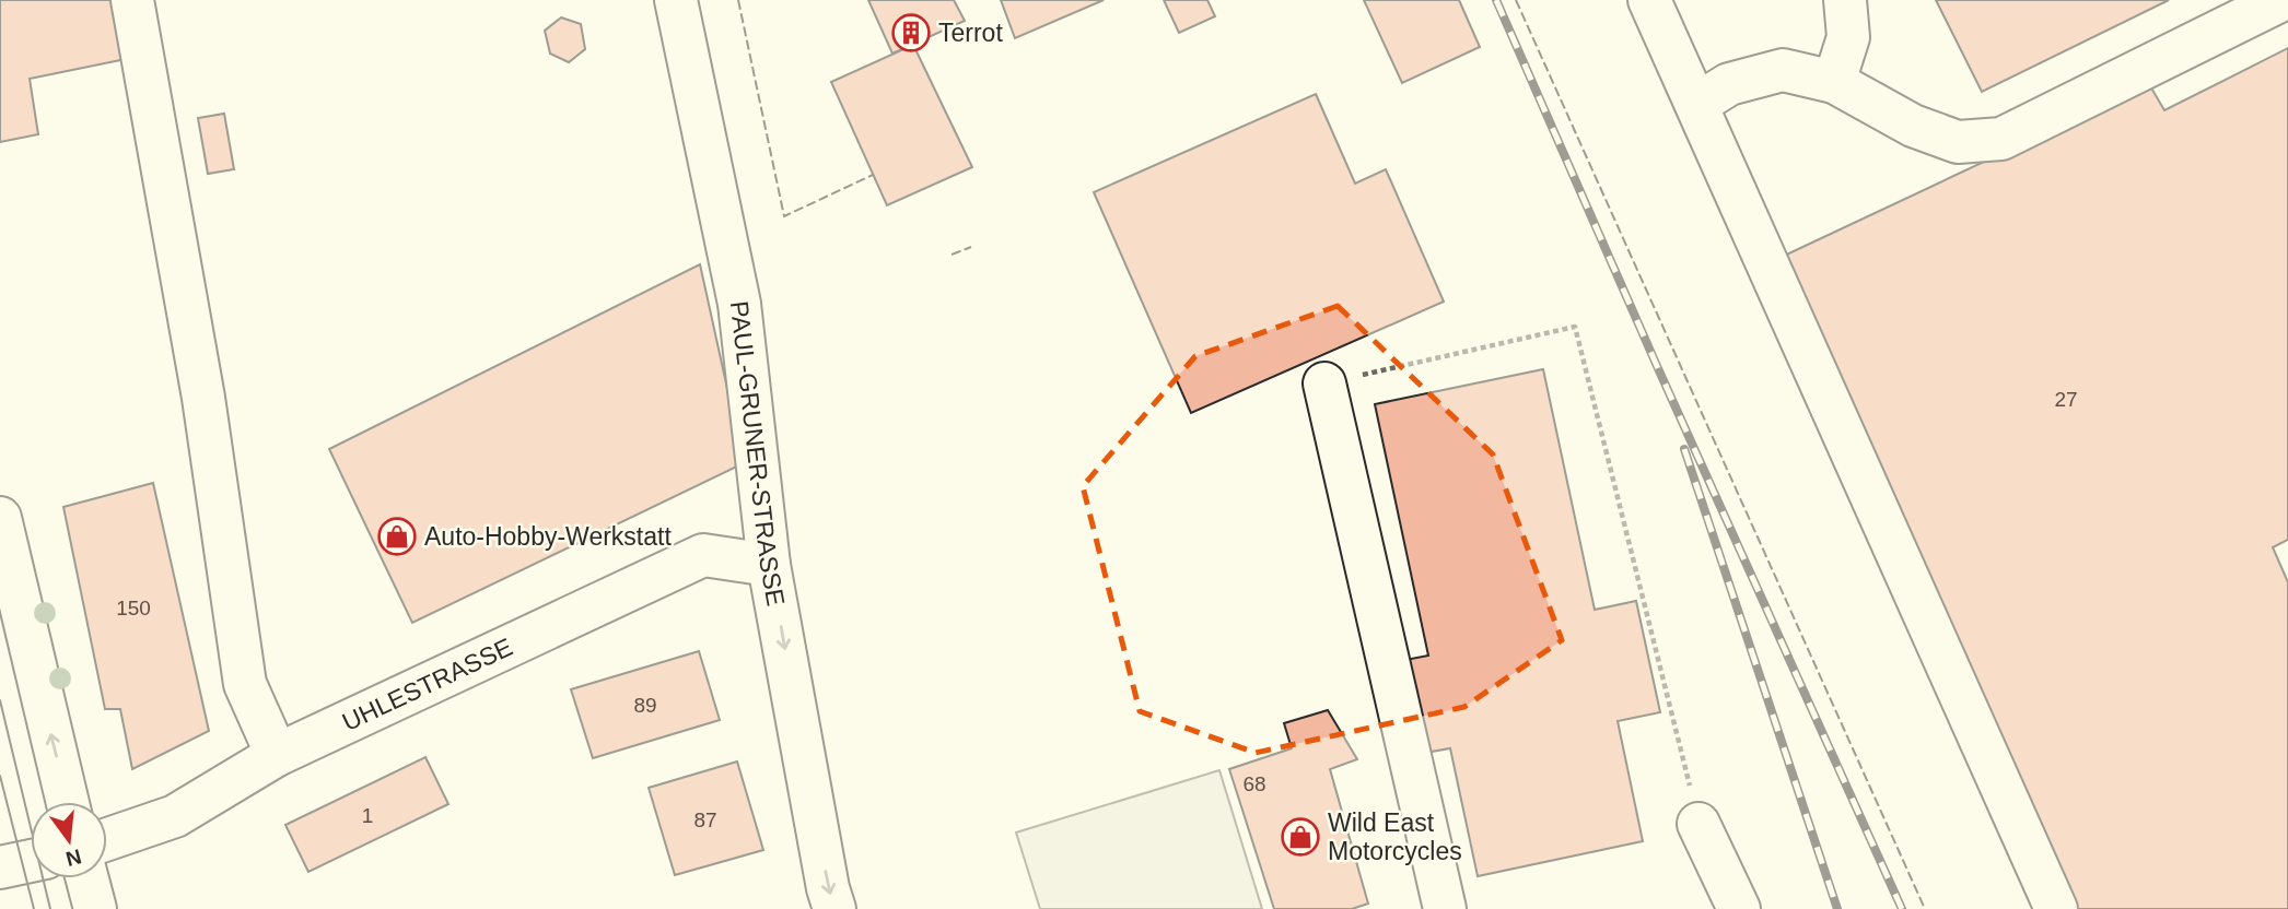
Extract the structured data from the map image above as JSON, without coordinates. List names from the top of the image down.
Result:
{
  "streets": {
    "street": ["PAUL-GRUNER-STRASSE", "UHLESTRASSE"]
  },
  "crossings": [
    ["PAUL-GRUNER-STRASSE", "UHLESTRASSE"]
  ],
  "one_way": ["PAUL-GRUNER-STRASSE"],
  "places": {
    "building": ["Terrot"],
    "shop": ["Auto-Hobby-Werkstatt", "Wild East Motorcycles"]
  },
  "house_numbers": [
    "27",
    "150",
    "89",
    "68",
    "1",
    "87"
  ],
  "north": "bottom"
}
